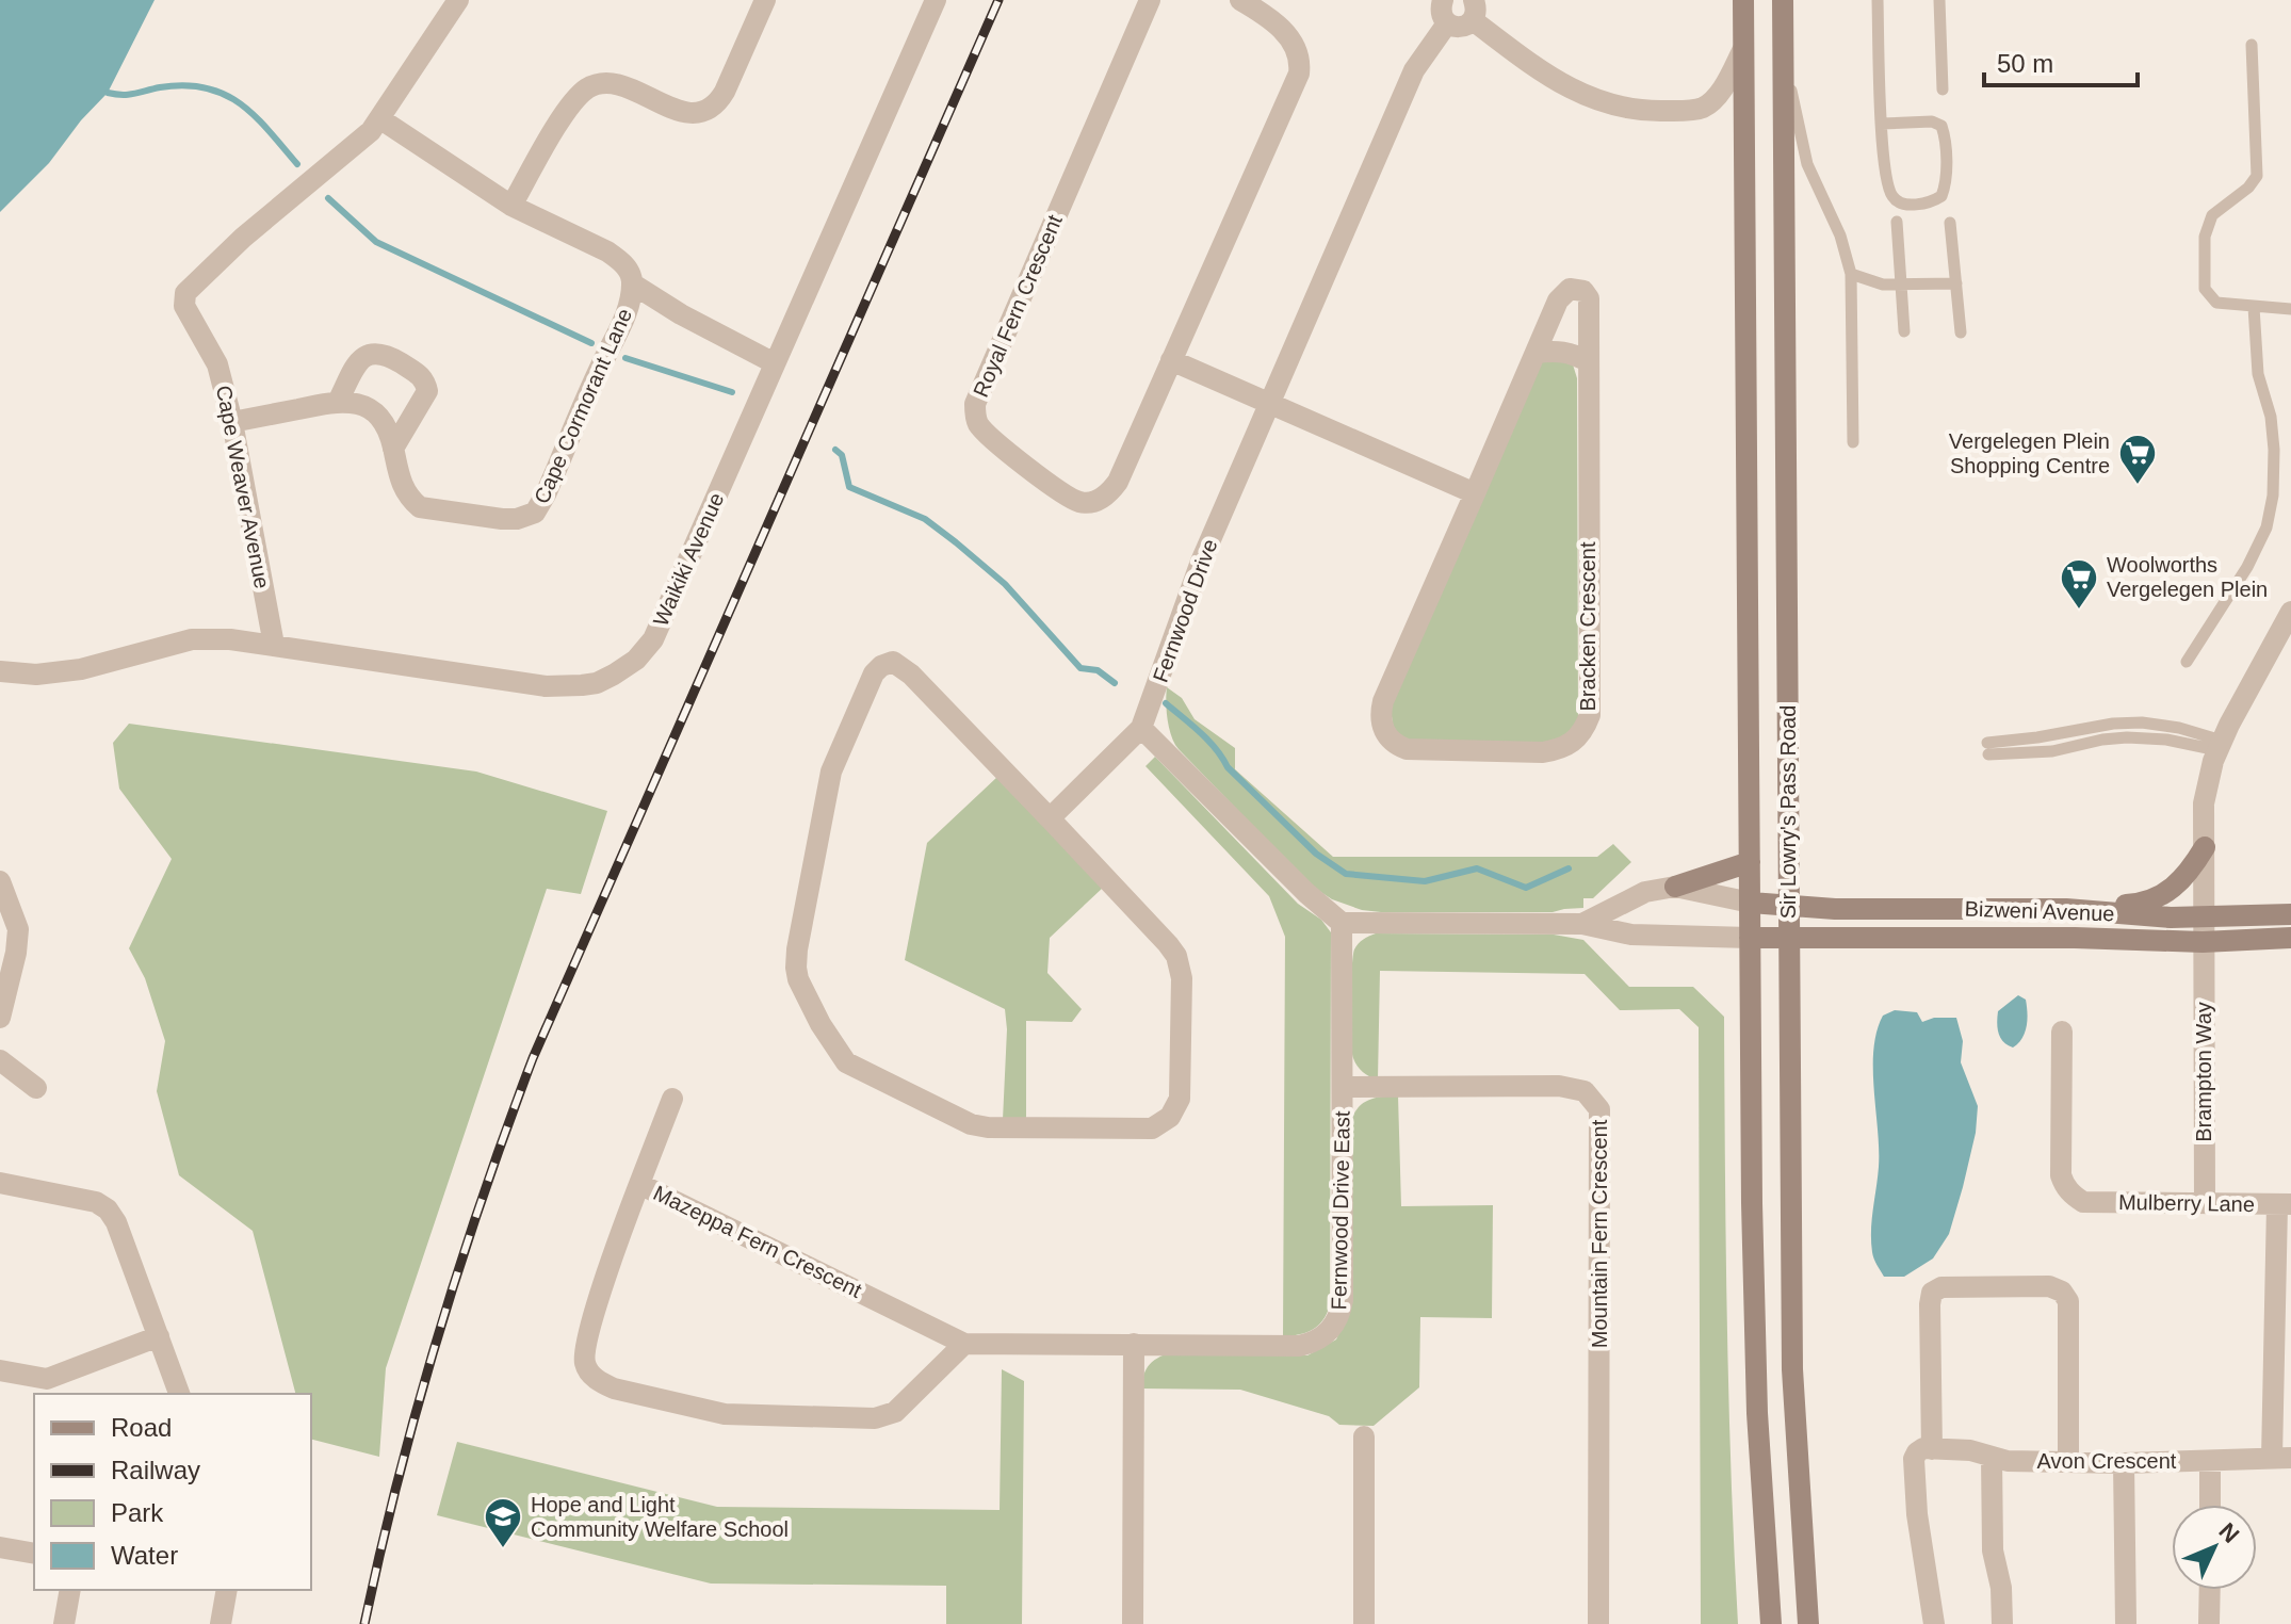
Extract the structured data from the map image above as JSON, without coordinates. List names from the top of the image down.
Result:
{
  "streets": {
    "main road": ["Sir Lowry's Pass Road", "Bizweni Avenue"],
    "street": [
      "Royal Fern Crescent",
      "Cape Cormorant Lane",
      "Cape Weaver Avenue",
      "Waikiki Avenue",
      "Fernwood Drive",
      "Bracken Crescent",
      "Brampton Way",
      "Mulberry Lane",
      "Fernwood Drive East",
      "Mountain Fern Crescent",
      "Mazeppa Fern Crescent",
      "Avon Crescent"
    ]
  },
  "crossings": [
    ["Cape Cormorant Lane", "Cape Weaver Avenue"],
    ["Cape Weaver Avenue", "Waikiki Avenue"],
    ["Sir Lowry's Pass Road", "Bizweni Avenue"],
    ["Bizweni Avenue", "Brampton Way"],
    ["Brampton Way", "Mulberry Lane"],
    ["Fernwood Drive East", "Mountain Fern Crescent"],
    ["Fernwood Drive East", "Mazeppa Fern Crescent"]
  ],
  "places": {
    "supermarket": ["Vergelegen Plein Shopping Centre", "Woolworths Vergelegen Plein"],
    "school or university": ["Hope and Light Community Welfare School"]
  },
  "legend": [
    "Road",
    "Railway",
    "Park",
    "Water"
  ],
  "scale_bar": "50 m",
  "north": "top right"
}
